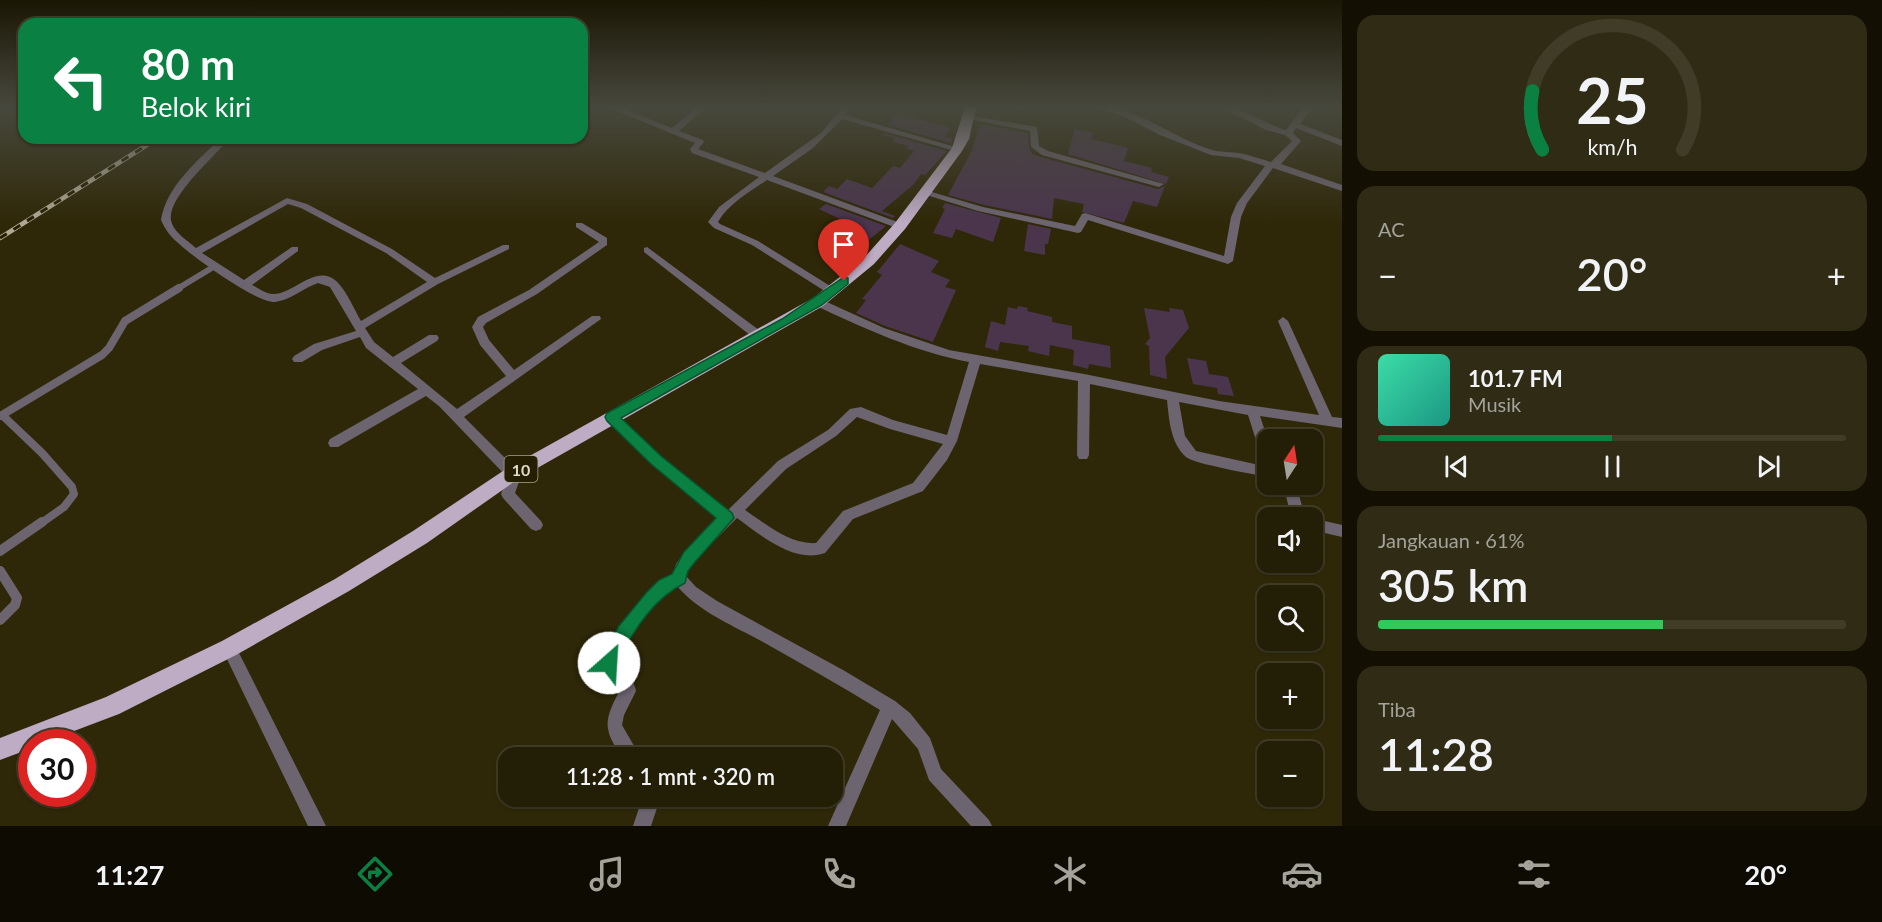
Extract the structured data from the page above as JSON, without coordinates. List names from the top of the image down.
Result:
{
  "streets": {
    "highway": ["10"]
  },
  "north": "top",
  "page": {
    "turn": ["80 m", "Belok kiri"],
    "tile": [
      "AC",
      ["Jangkauan · 61%", "305 km"],
      ["Tiba", "11:28"]
    ],
    "heat": ["−", "20°", "+"],
    "song": ["101.7 FM", "Musik"],
    "map_buttons": ["+", "−"],
    "limit": "30",
    "trip": "11:28 · 1 mnt · 320 m",
    "tabs": ["11:27", "20°"],
    "gauge": ["25", "km/h"]
  }
}
